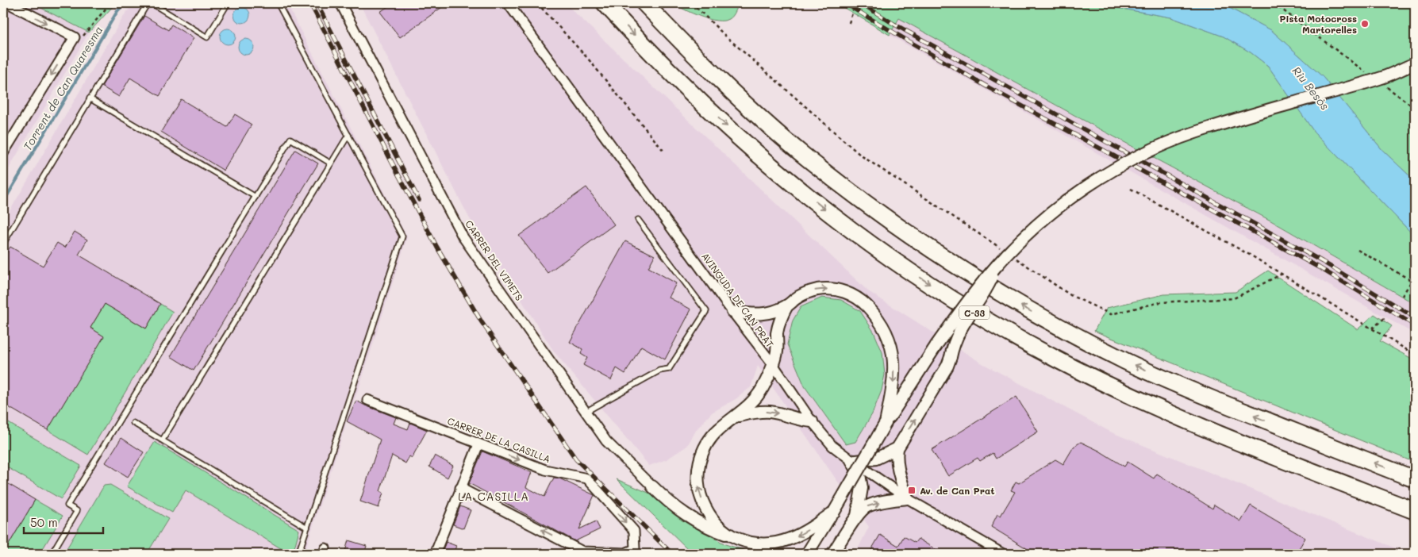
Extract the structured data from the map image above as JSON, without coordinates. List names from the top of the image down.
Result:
{
  "streets": {
    "highway": ["C-33"],
    "street": ["CARRER DEL VIMETS", "AVINGUDA DE CAN PRAT", "CARRER DE LA CASILLA"]
  },
  "districts": ["LA CASILLA"],
  "water": ["Torrent de Can Quaresma", "Riu Besòs"],
  "places": {
    "other": ["Pista Motocross Martorelles"],
    "transit": ["Av. de Can Prat"]
  },
  "scale_bar": "50 m"
}
